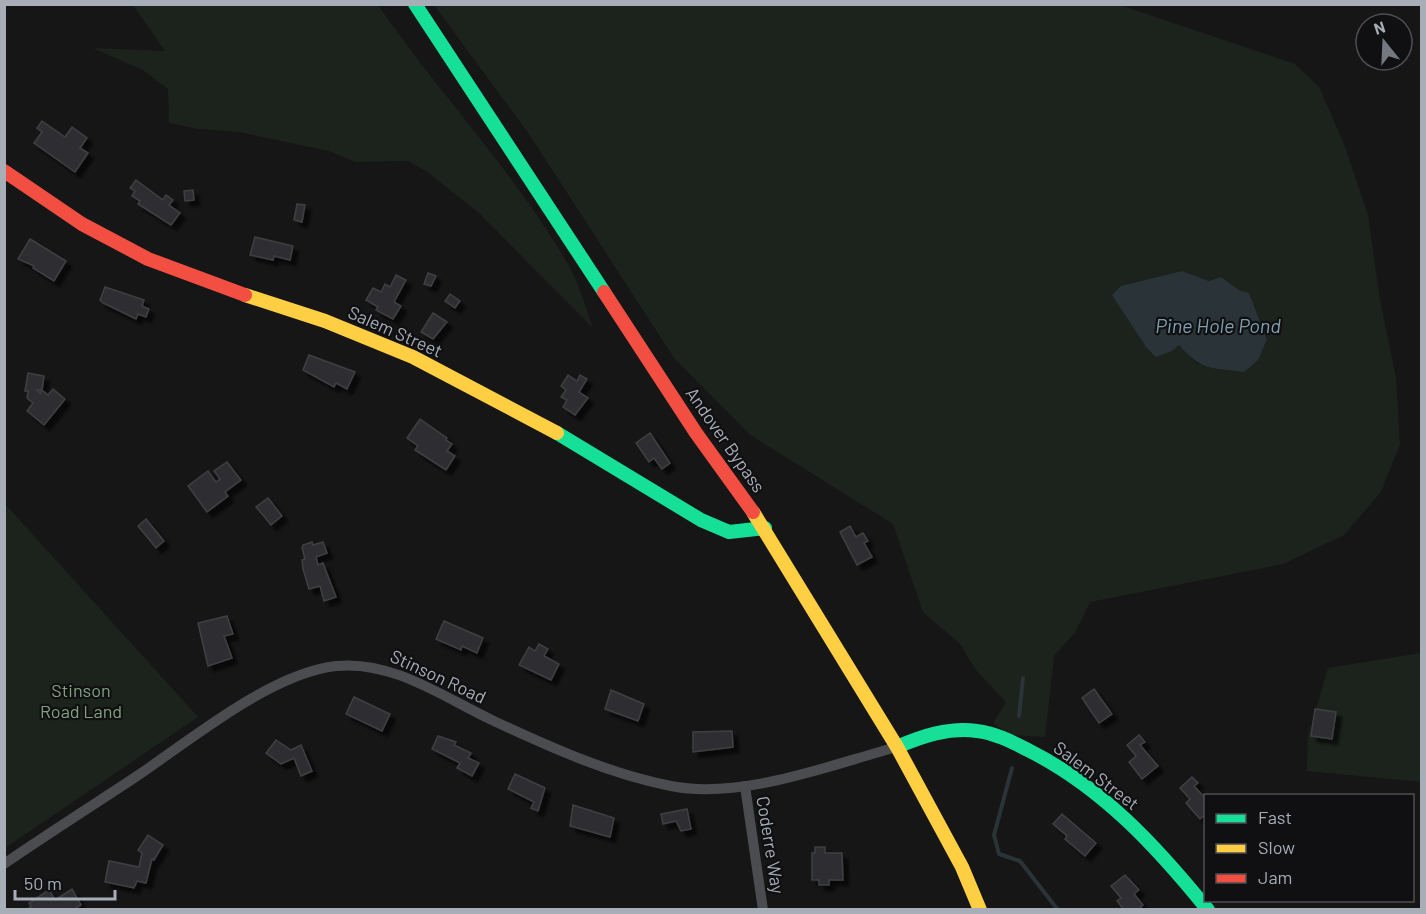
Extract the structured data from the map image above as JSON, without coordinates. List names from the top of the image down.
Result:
{
  "streets": {
    "street": [
      "Salem Street",
      "Andover Bypass",
      "Stinson Road",
      "Coderre Way"
    ]
  },
  "crossings": [
    ["Salem Street", "Andover Bypass"],
    ["Salem Street", "Stinson Road"],
    ["Andover Bypass", "Stinson Road"],
    ["Stinson Road", "Coderre Way"]
  ],
  "water": ["Pine Hole Pond"],
  "parks": ["Stinson Road Land"],
  "legend": ["Fast", "Slow", "Jam"],
  "scale_bar": "50 m",
  "north": "top"
}
